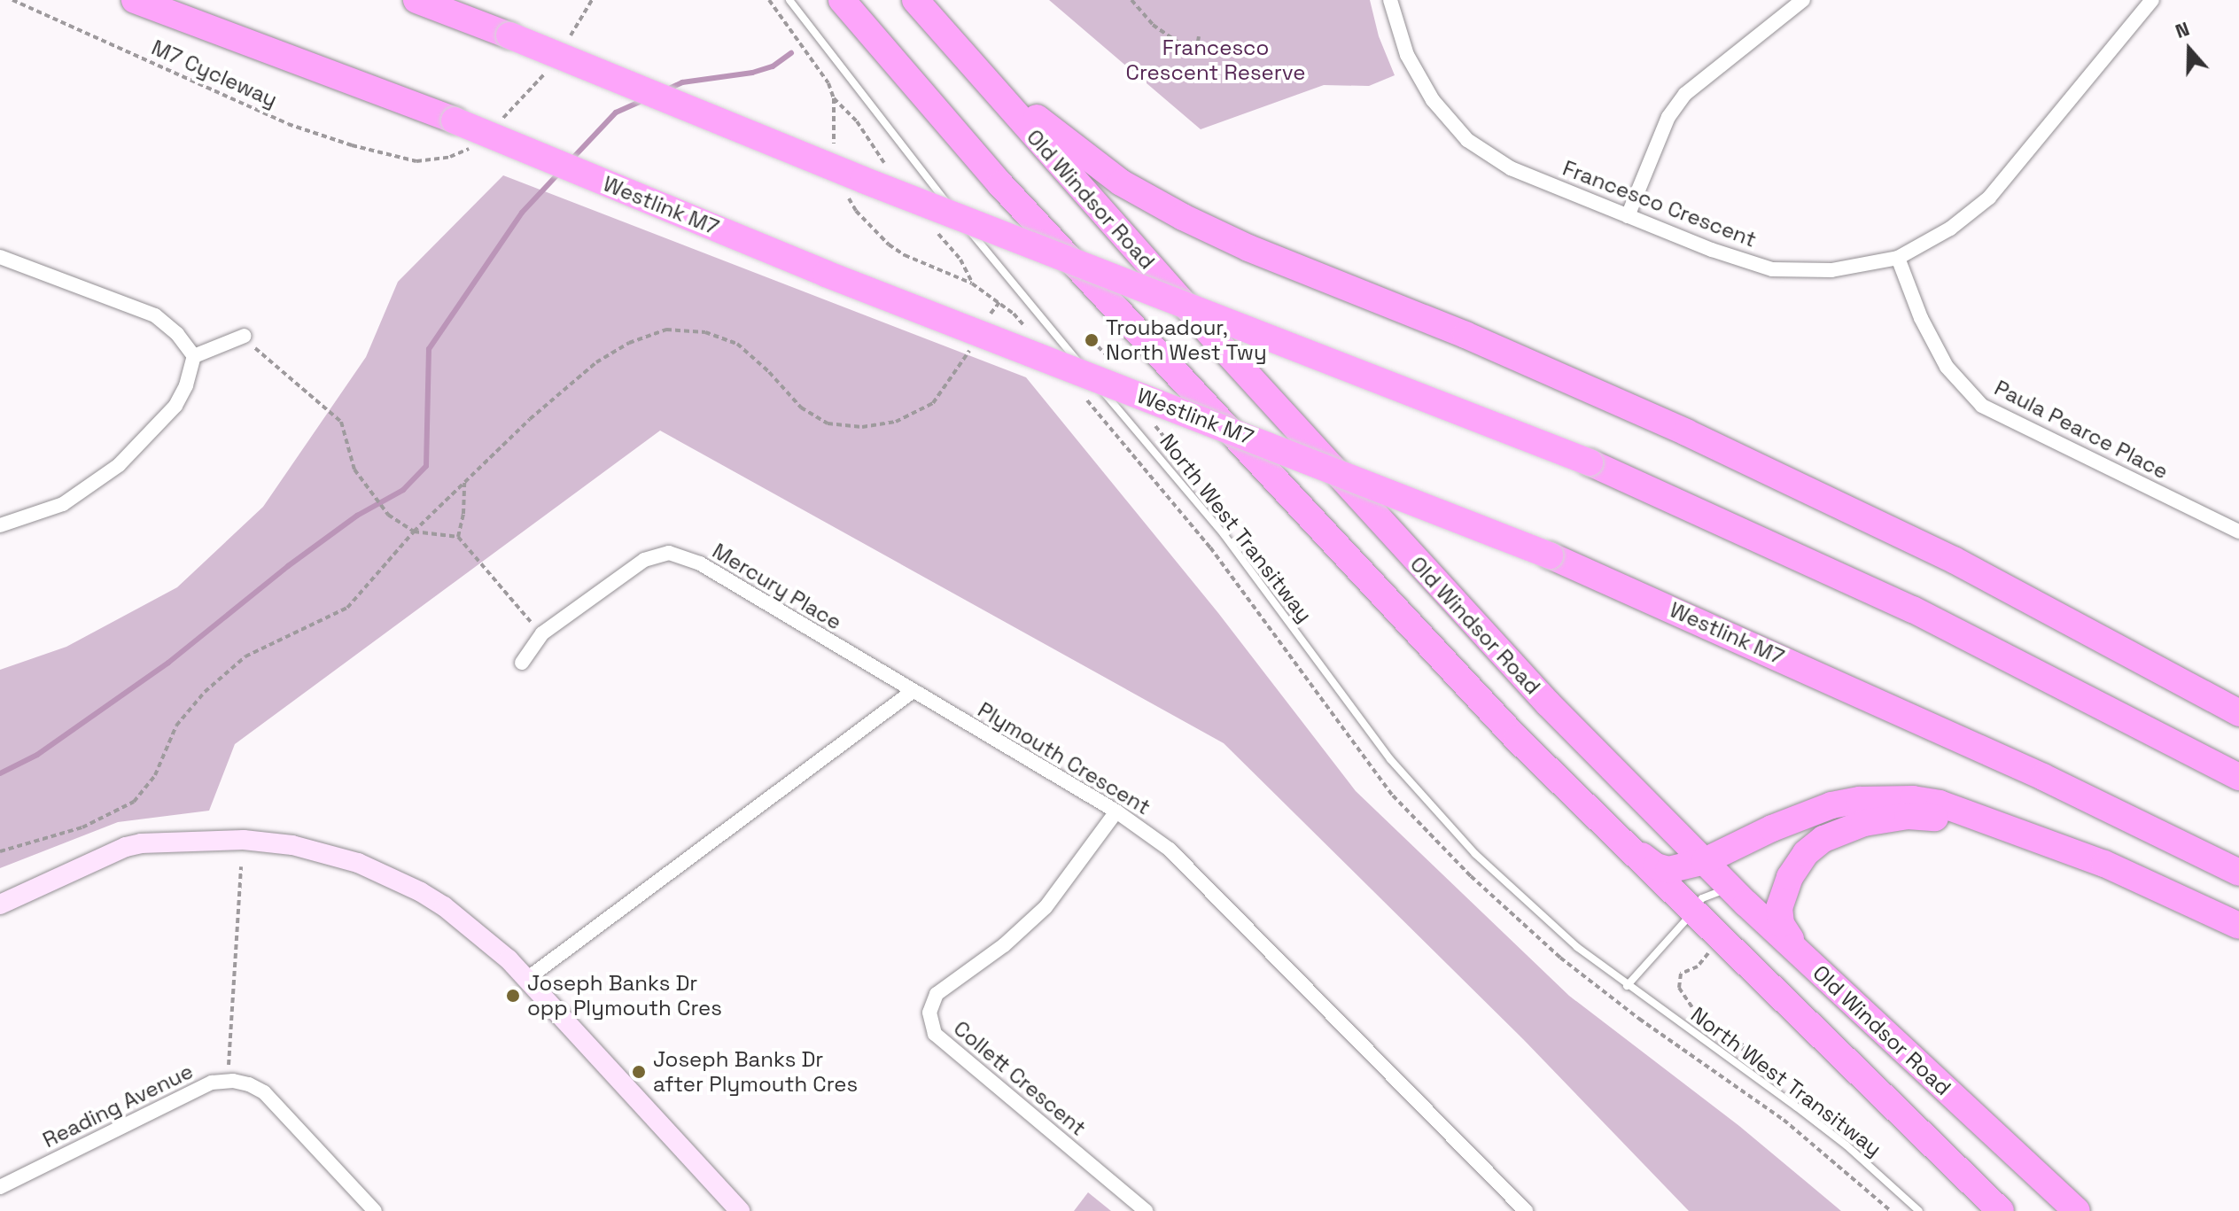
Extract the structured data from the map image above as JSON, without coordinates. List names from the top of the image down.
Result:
{
  "streets": {
    "highway": ["Old Windsor Road", "Westlink M7"],
    "street": [
      "Francesco Crescent",
      "Paula Pearce Place",
      "Mercury Place",
      "Plymouth Crescent",
      "Collett Crescent",
      "Reading Avenue"
    ],
    "lane": ["North West Transitway"],
    "path": ["M7 Cycleway"]
  },
  "crossings": [
    ["Francesco Crescent", "Paula Pearce Place"],
    ["Mercury Place", "Plymouth Crescent"],
    ["Plymouth Crescent", "Collett Crescent"]
  ],
  "parks": ["Francesco Crescent Reserve"],
  "places": ["Troubadour, North West Twy", "Joseph Banks Dr opp Plymouth Cres", "Joseph Banks Dr after Plymouth Cres"],
  "north": "top"
}
